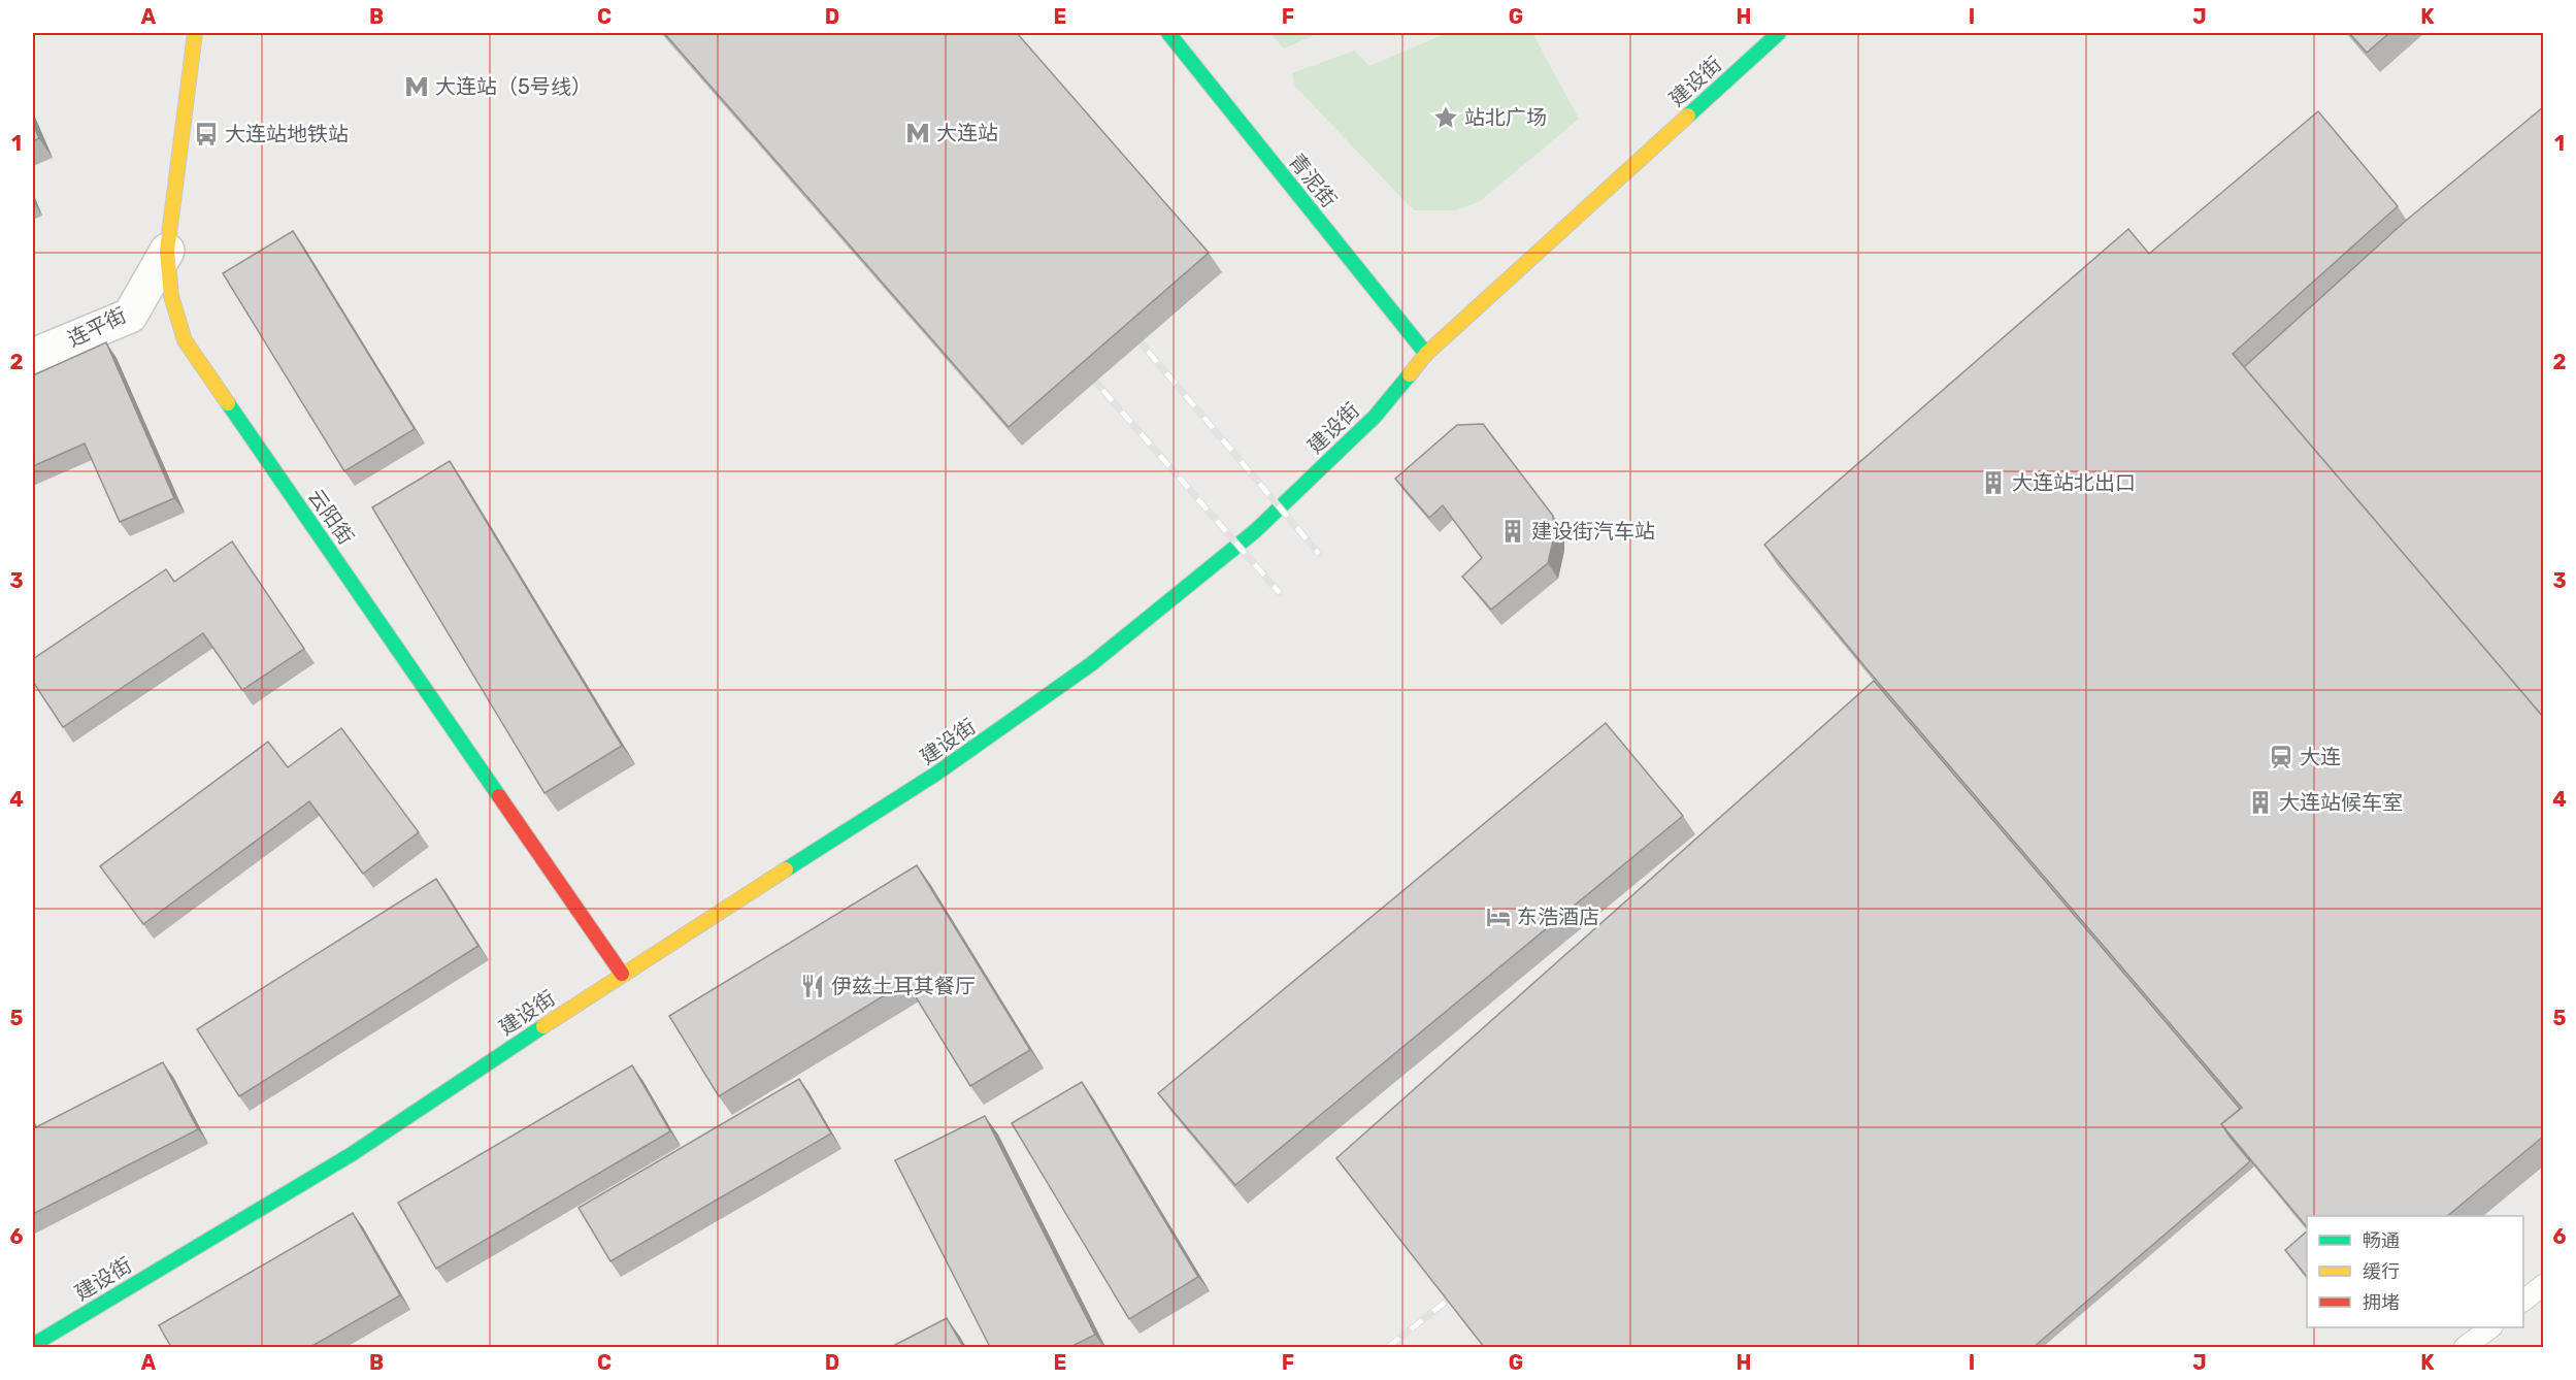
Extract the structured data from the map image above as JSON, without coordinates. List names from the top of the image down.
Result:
{
  "streets": {
    "main road": ["建设街", "青泥街", "云阳街"],
    "street": ["连平街"]
  },
  "crossings": [
    ["建设街", "青泥街"],
    ["建设街", "云阳街"],
    ["连平街", "云阳街"]
  ],
  "places": {
    "metro station": ["大连站（5号线）", "大连站"],
    "place": ["站北广场"],
    "bus stop": ["大连站地铁站"],
    "building": ["大连站北出口", "建设街汽车站", "大连站候车室"],
    "station": ["大连"],
    "hotel": ["东浩酒店"],
    "restaurant": ["伊兹土耳其餐厅"]
  },
  "legend": ["畅通", "缓行", "拥堵"],
  "grid": {
    "columns": [
      "A",
      "B",
      "C",
      "D",
      "E",
      "F",
      "G",
      "H",
      "I",
      "J",
      "K"
    ],
    "rows": [
      "1",
      "2",
      "3",
      "4",
      "5",
      "6"
    ]
  }
}
